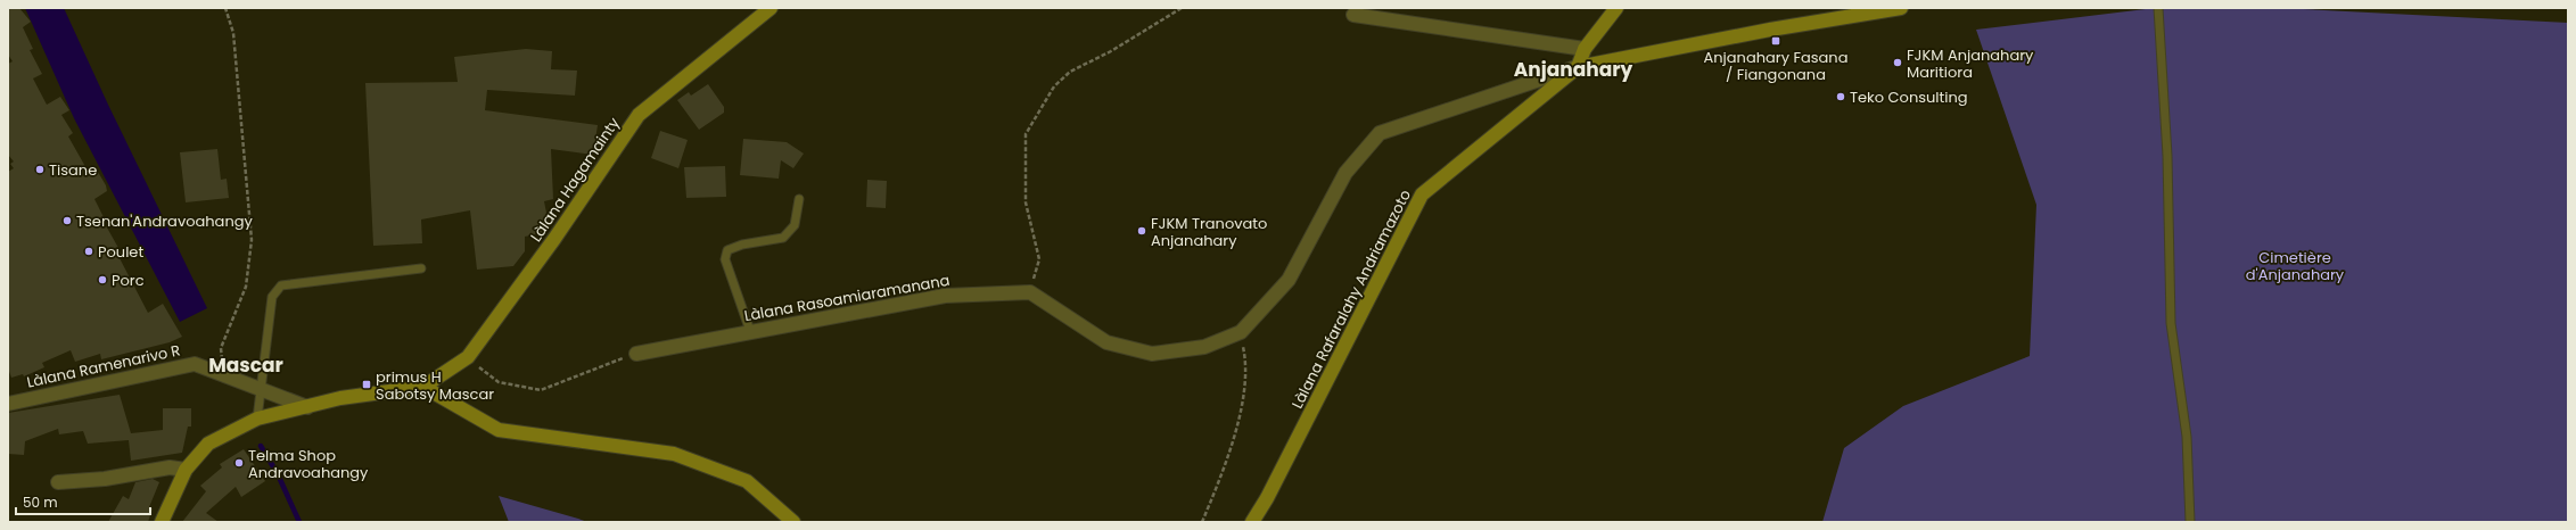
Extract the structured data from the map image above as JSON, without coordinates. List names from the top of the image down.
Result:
{
  "streets": {
    "main road": ["Làlana Hagamainty", "Làlana Rafaralahy Andriamazoto"],
    "street": ["Làlana Rasoamiaramanana", "Làlana Ramenarivo R"]
  },
  "districts": ["Anjanahary", "Mascar"],
  "parks": ["Cimetière d'Anjanahary"],
  "places": {
    "transit": ["Anjanahary Fasana / Fiangonana", "primus H Sabotsy Mascar"],
    "other": [
      "FJKM Anjanahary Maritiora",
      "Teko Consulting",
      "Tisane",
      "Tsenan'Andravoahangy",
      "FJKM Tranovato Anjanahary",
      "Poulet",
      "Porc",
      "Telma Shop Andravoahangy"
    ]
  },
  "scale_bar": "50 m"
}
